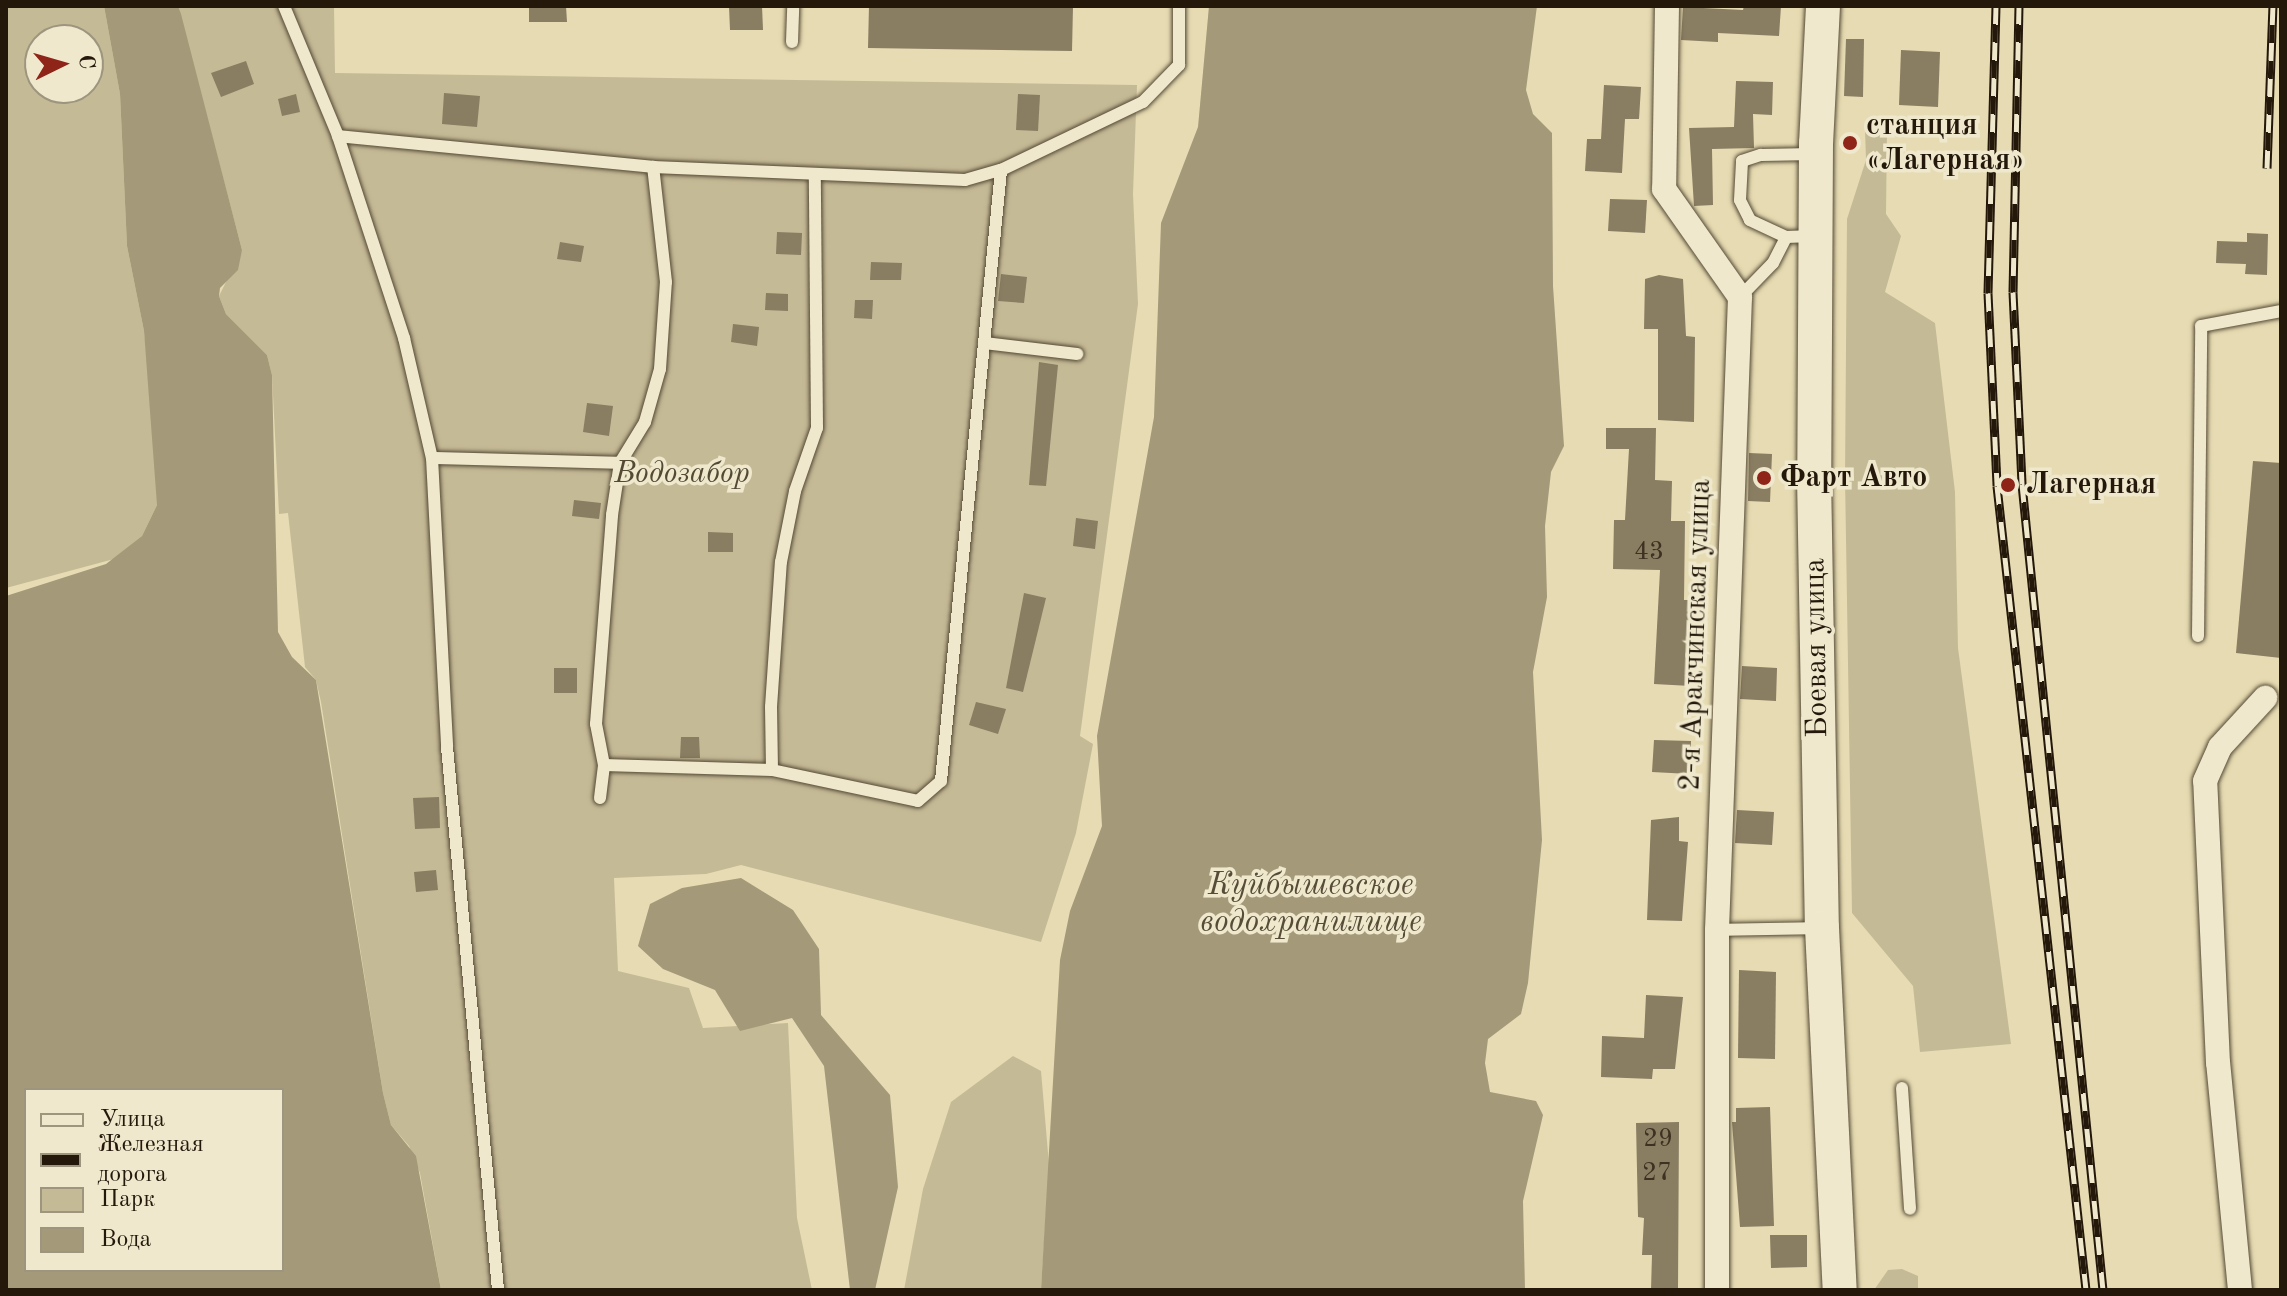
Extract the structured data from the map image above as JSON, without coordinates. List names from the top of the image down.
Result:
{
  "streets": {
    "main road": ["Боевая улица"],
    "street": ["2-я Аракчинская улица"]
  },
  "water": ["Куйбышевское водохранилище"],
  "parks": ["Водозабор"],
  "places": ["станция «Лагерная»", "Фарт Авто", "Лагерная"],
  "house_numbers": ["43", "29", "27"],
  "legend": [
    "Улица",
    "Железная дорога",
    "Парк",
    "Вода"
  ],
  "north": "right"
}
